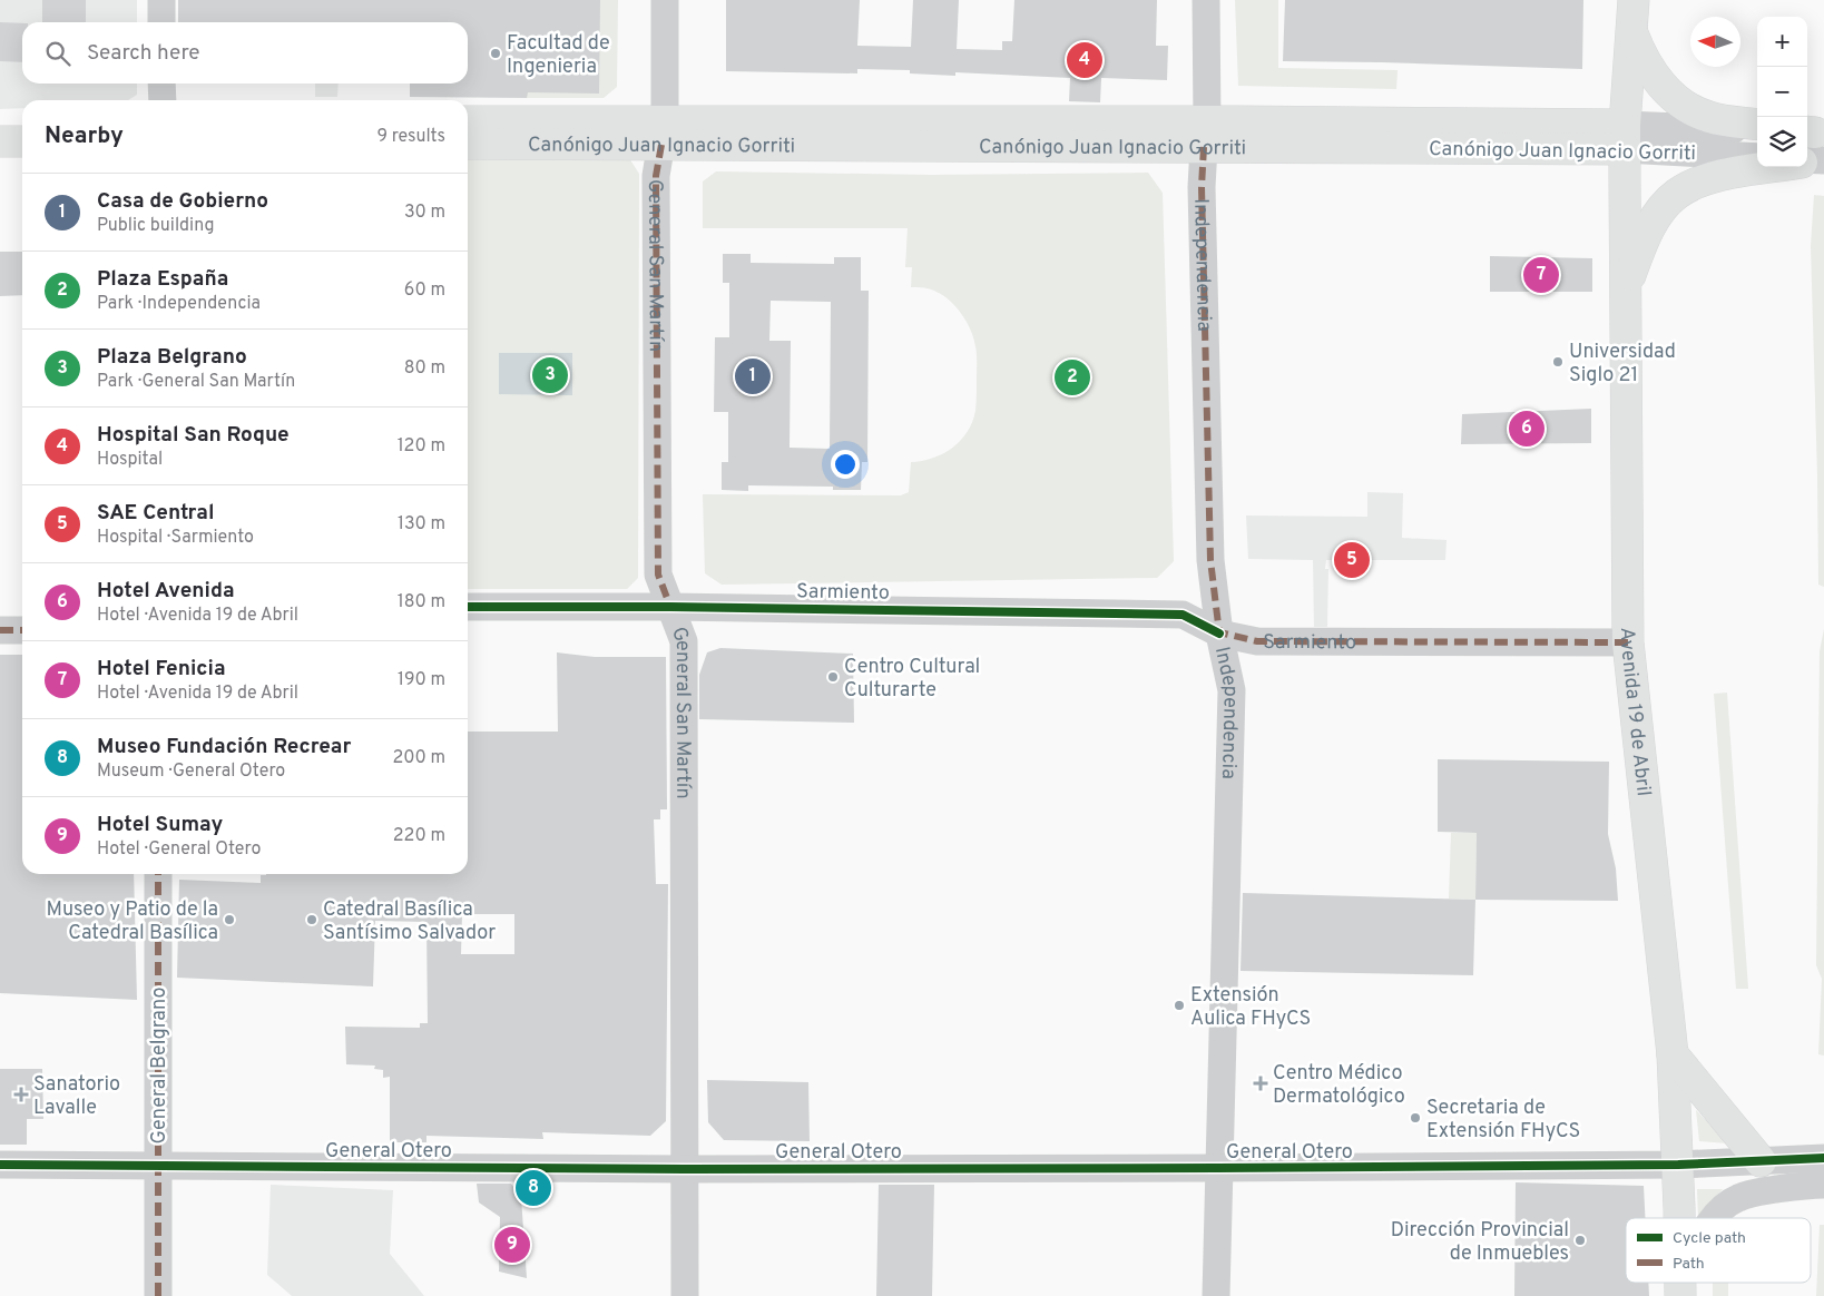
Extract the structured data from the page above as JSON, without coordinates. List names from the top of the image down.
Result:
{
  "streets": {
    "main road": ["Canónigo Juan Ignacio Gorriti", "Avenida 19 de Abril"],
    "street": [
      "Independencia",
      "General San Martín",
      "Sarmiento",
      "General Belgrano",
      "General Otero"
    ]
  },
  "crossings": [
    ["Canónigo Juan Ignacio Gorriti", "Independencia"],
    ["Canónigo Juan Ignacio Gorriti", "General San Martín"],
    ["Canónigo Juan Ignacio Gorriti", "Avenida 19 de Abril"],
    ["Independencia", "Sarmiento"],
    ["Independencia", "General Otero"],
    ["General San Martín", "Sarmiento"],
    ["General San Martín", "General Otero"],
    ["Sarmiento", "Avenida 19 de Abril"],
    ["Avenida 19 de Abril", "General Otero"],
    ["General Belgrano", "General Otero"]
  ],
  "places": {
    "other": [
      "Facultad de Ingenieria",
      "Universidad Siglo 21",
      "Centro Cultural Culturarte",
      "Museo y Patio de la Catedral Basílica",
      "Catedral Basílica Santísimo Salvador",
      "Extensión Aulica FHyCS",
      "Secretaria de Extensión FHyCS",
      "Dirección Provincial de Inmuebles"
    ],
    "health": ["Centro Médico Dermatológico", "Sanatorio Lavalle"]
  },
  "legend": ["Cycle path", "Path"],
  "north": "left",
  "page": {
    "map_buttons": ["+", "−"],
    "search": "Search here",
    "pins": [
      "4",
      "7",
      "3",
      "1",
      "2",
      "6",
      "5",
      "8",
      "9"
    ],
    "heading": ["Nearby", "9 results"],
    "list": [
      {
        "mark": "1",
        "name": "Casa de Gobierno",
        "note": "Public building",
        "value": "30 m"
      },
      {
        "mark": "2",
        "name": "Plaza España",
        "note": "Park · Independencia",
        "value": "60 m"
      },
      {
        "mark": "3",
        "name": "Plaza Belgrano",
        "note": "Park · General San Martín",
        "value": "80 m"
      },
      {
        "mark": "4",
        "name": "Hospital San Roque",
        "note": "Hospital",
        "value": "120 m"
      },
      {
        "mark": "5",
        "name": "SAE Central",
        "note": "Hospital · Sarmiento",
        "value": "130 m"
      },
      {
        "mark": "6",
        "name": "Hotel Avenida",
        "note": "Hotel · Avenida 19 de Abril",
        "value": "180 m"
      },
      {
        "mark": "7",
        "name": "Hotel Fenicia",
        "note": "Hotel · Avenida 19 de Abril",
        "value": "190 m"
      },
      {
        "mark": "8",
        "name": "Museo Fundación Recrear",
        "note": "Museum · General Otero",
        "value": "200 m"
      },
      {
        "mark": "9",
        "name": "Hotel Sumay",
        "note": "Hotel · General Otero",
        "value": "220 m"
      }
    ]
  }
}
